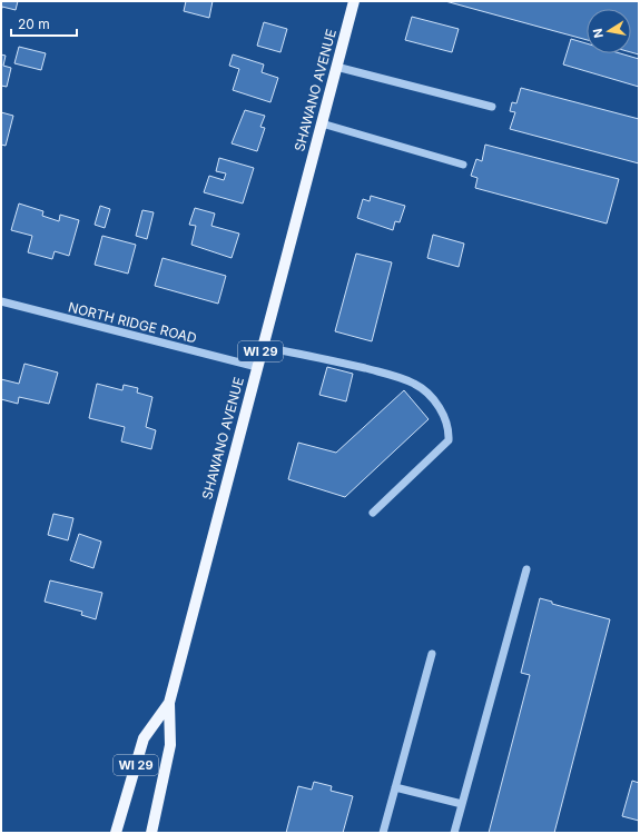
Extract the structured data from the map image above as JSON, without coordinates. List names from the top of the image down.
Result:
{
  "streets": {
    "main road": ["SHAWANO AVENUE", "WI 29"],
    "street": ["NORTH RIDGE ROAD"]
  },
  "crossings": [
    ["SHAWANO AVENUE", "NORTH RIDGE ROAD"]
  ],
  "scale_bar": "20 m",
  "north": "left"
}
